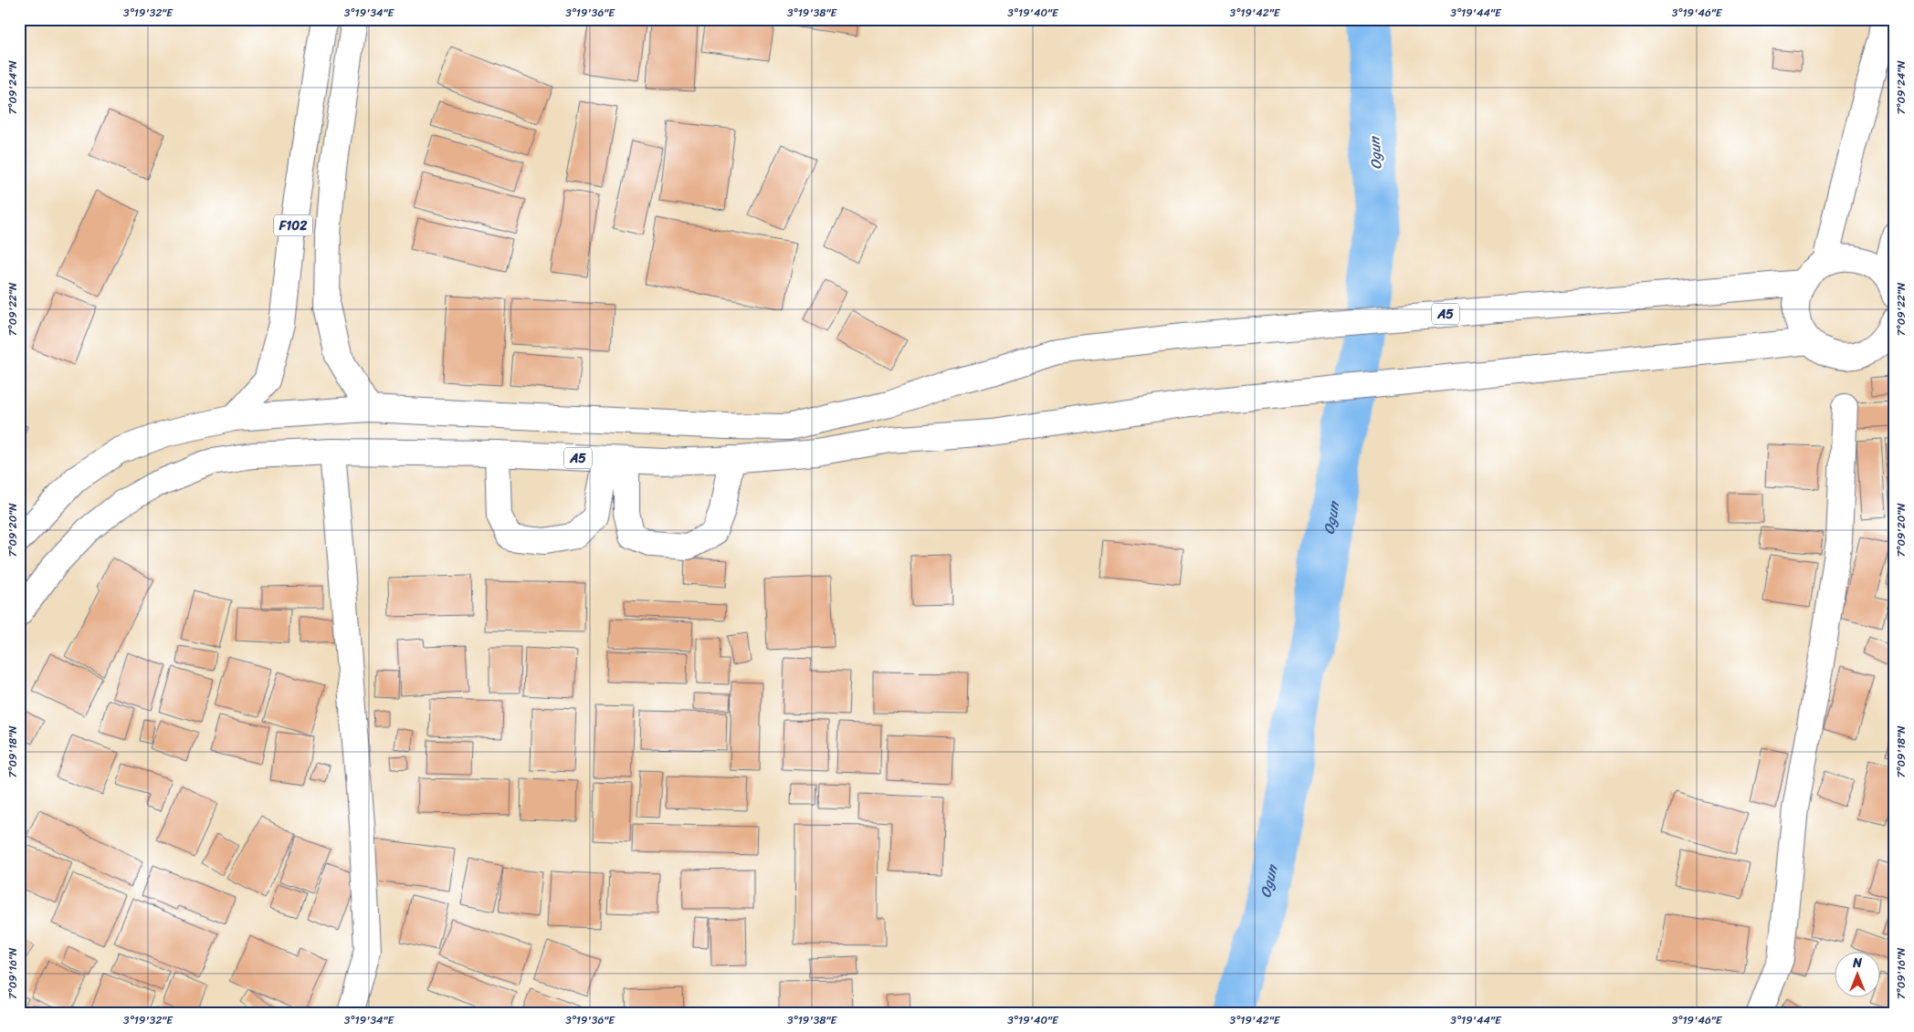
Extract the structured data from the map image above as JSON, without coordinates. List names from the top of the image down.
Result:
{
  "streets": {
    "main road": ["F102", "A5"]
  },
  "crossings": [
    ["F102", "A5"]
  ],
  "water": ["Ogun"],
  "north": "top",
  "coordinates": [
    "3°19'32\"E",
    "3°19'34\"E",
    "3°19'36\"E",
    "3°19'38\"E",
    "3°19'40\"E",
    "3°19'42\"E",
    "3°19'44\"E",
    "3°19'46\"E",
    "7°09'24\"N",
    "7°09'22\"N",
    "7°09'20\"N",
    "7°09'18\"N",
    "7°09'16\"N"
  ]
}
